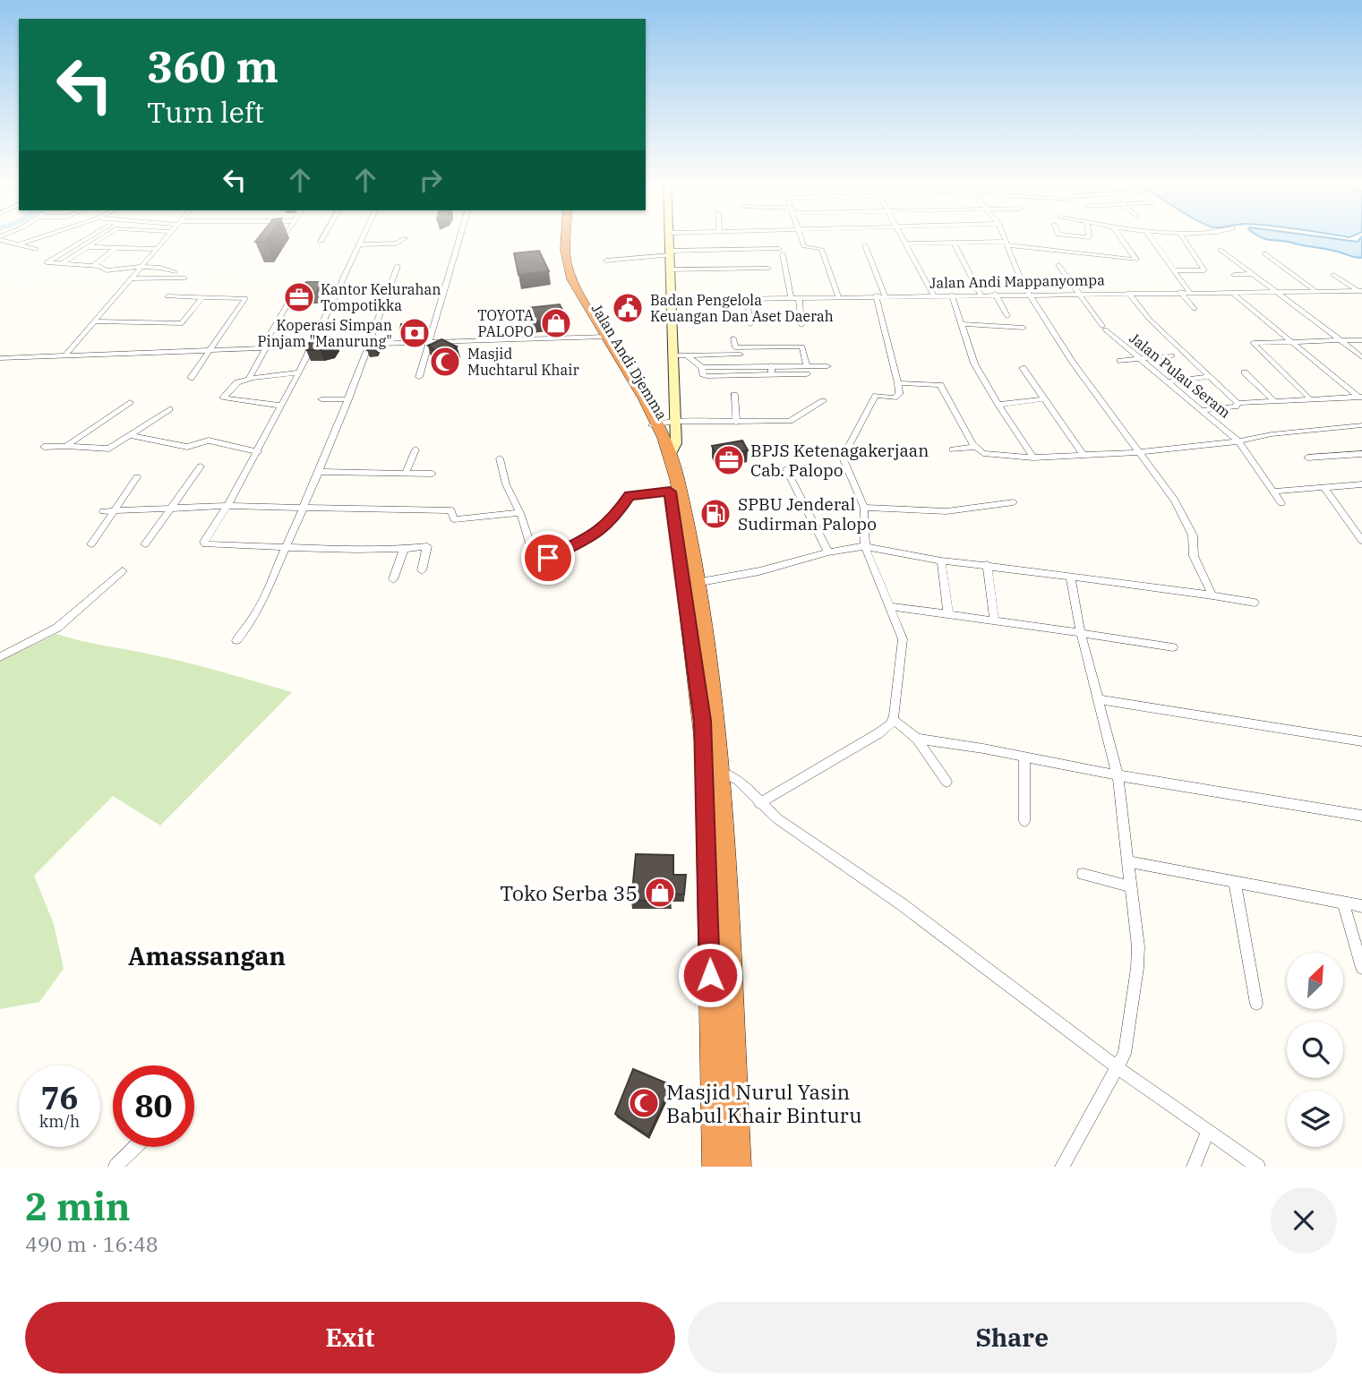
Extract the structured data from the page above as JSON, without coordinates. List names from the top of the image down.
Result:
{
  "streets": {
    "highway": ["Jalan Andi Djemma"],
    "street": ["Jalan Andi Mappanyompa", "Jalan Pulau Seram"]
  },
  "crossings": [
    ["Jalan Andi Mappanyompa", "Jalan Pulau Seram"]
  ],
  "districts": ["Amassangan"],
  "places": {
    "office": ["Kantor Kelurahan Tompotikka", "BPJS Ketenagakerjaan Cab. Palopo"],
    "public building": ["Badan Pengelola Keuangan Dan Aset Daerah"],
    "shop": ["TOYOTA PALOPO", "Toko Serba 35"],
    "bank": ["Koperasi Simpan Pinjam \"Manurung\""],
    "mosque": ["Masjid Muchtarul Khair", "Masjid Nurul Yasin Babul Khair Binturu"],
    "fuel station": ["SPBU Jenderal Sudirman Palopo"]
  },
  "north": "top right",
  "page": {
    "turn": ["360 m", "Turn left"],
    "speed": "76 km/h",
    "limit": "80",
    "heading": ["2 min", "490 m · 16:48"],
    "buttons": ["Exit", "Share"]
  }
}
